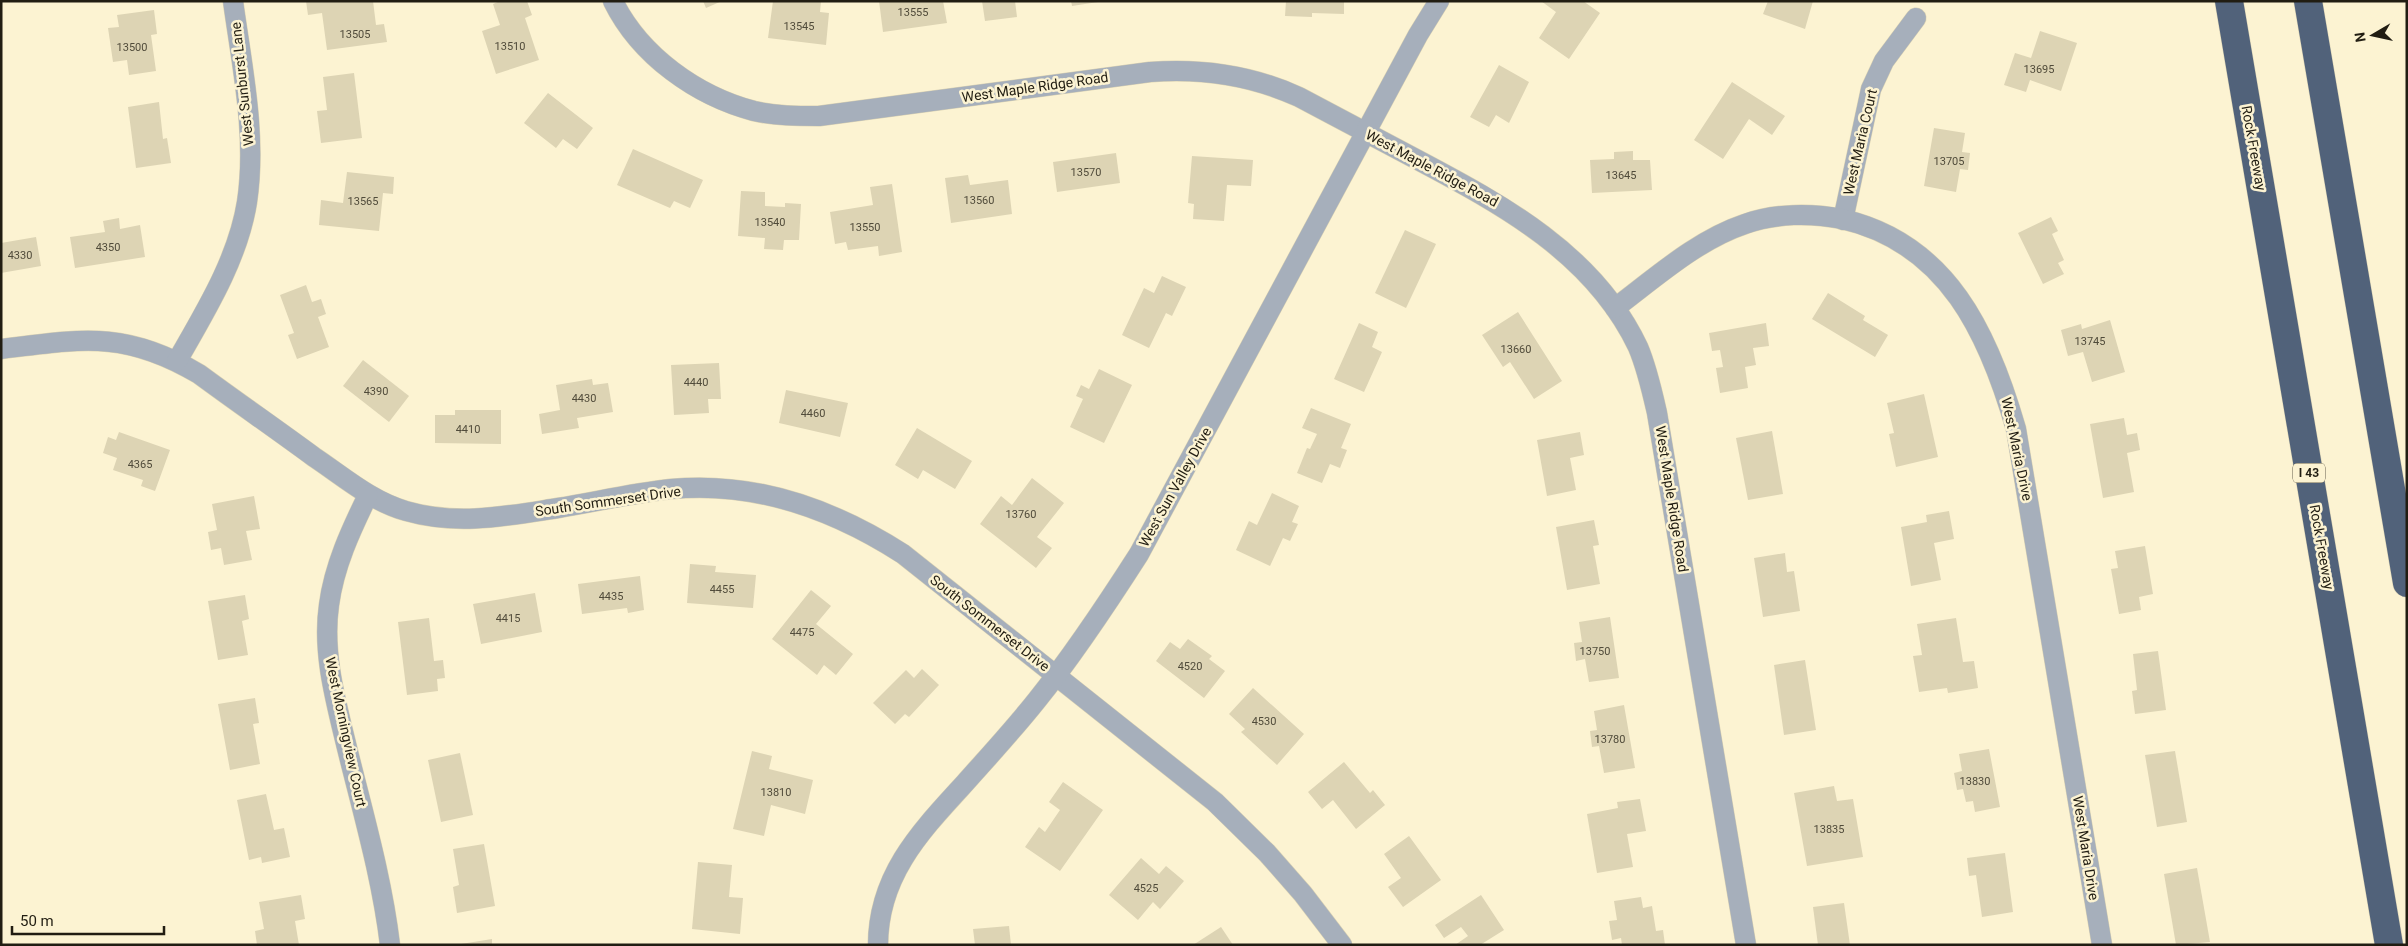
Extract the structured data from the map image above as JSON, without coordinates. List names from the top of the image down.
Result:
{
  "streets": {
    "highway": ["Rock Freeway", "I 43"],
    "street": [
      "West Sunburst Lane",
      "West Maple Ridge Road",
      "West Maria Court",
      "West Maria Drive",
      "West Sun Valley Drive",
      "South Sommerset Drive",
      "West Morningview Court"
    ]
  },
  "crossings": [
    ["West Sunburst Lane", "South Sommerset Drive"],
    ["West Maple Ridge Road", "West Maria Drive"],
    ["West Maple Ridge Road", "West Sun Valley Drive"],
    ["West Maria Court", "West Maria Drive"],
    ["West Sun Valley Drive", "South Sommerset Drive"],
    ["South Sommerset Drive", "West Morningview Court"]
  ],
  "house_numbers": [
    "13555",
    "13545",
    "13505",
    "13510",
    "13500",
    "13695",
    "13705",
    "13570",
    "13645",
    "13560",
    "13565",
    "13540",
    "13550",
    "4350",
    "4330",
    "13745",
    "13660",
    "4440",
    "4390",
    "4430",
    "4460",
    "4410",
    "4365",
    "13760",
    "4455",
    "4435",
    "4415",
    "4475",
    "13750",
    "4520",
    "4530",
    "13780",
    "13830",
    "13810",
    "13835",
    "4525"
  ],
  "scale_bar": "50 m",
  "north": "left"
}
